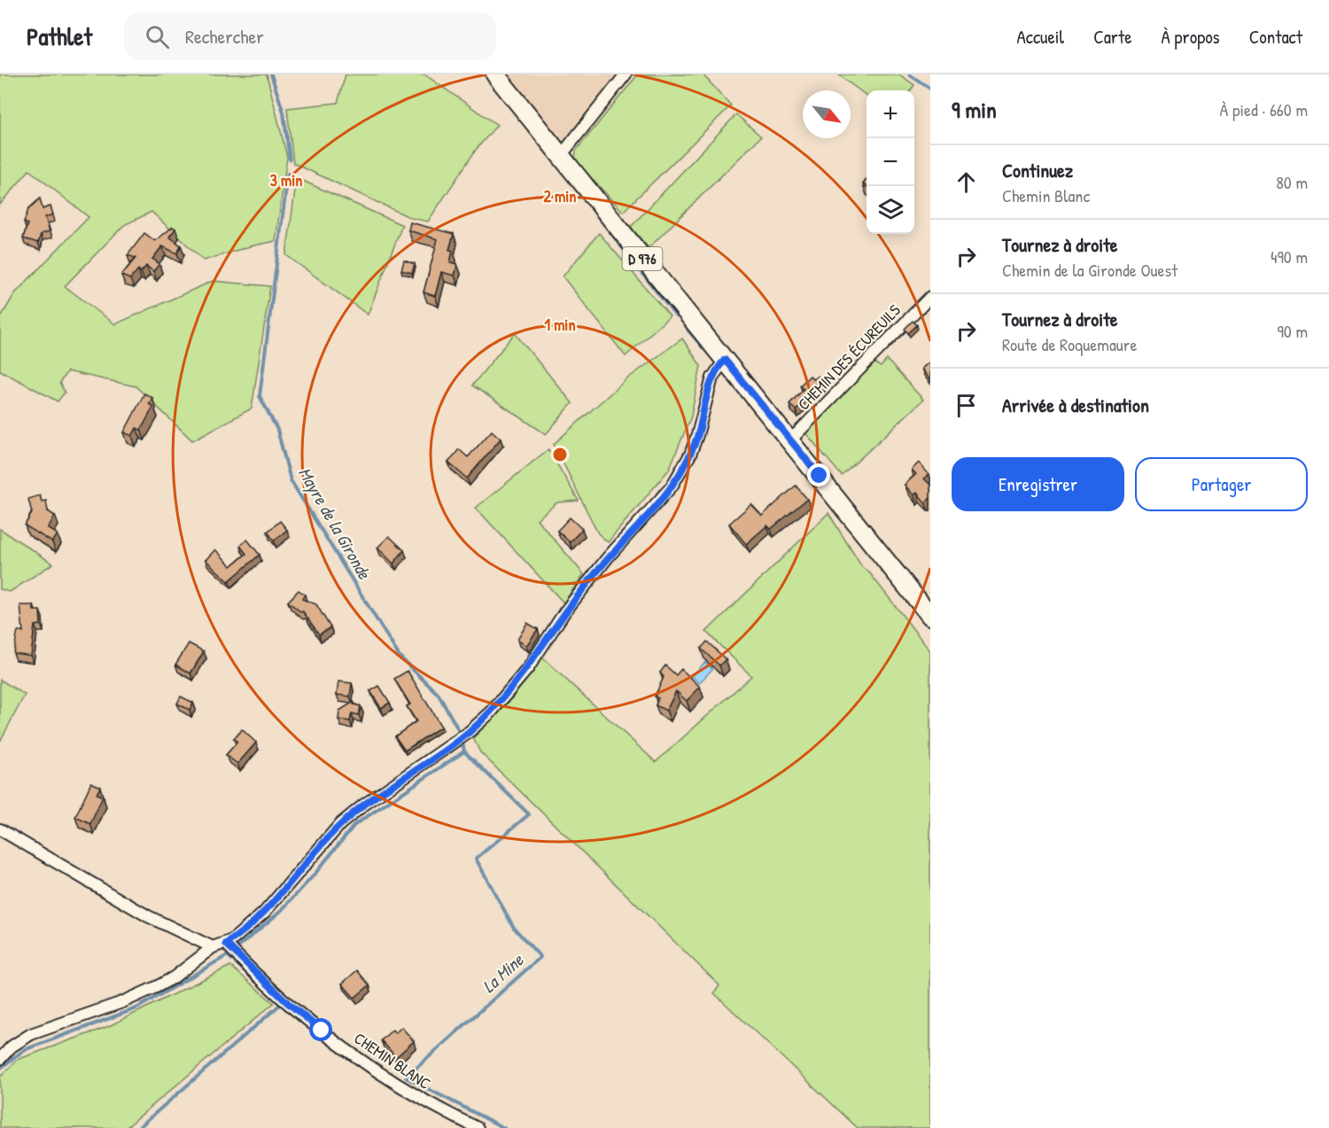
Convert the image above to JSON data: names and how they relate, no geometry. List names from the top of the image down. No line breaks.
{"streets":{"main road":["D 976"],"street":["CHEMIN DES ÉCUREUILS","CHEMIN BLANC"]},"crossings":[["D 976","CHEMIN DES ÉCUREUILS"]],"water":["Mayre de la Gironde","La Mine"],"north":"bottom right","page":{"header":"Pathlet","search":"Rechercher","nav":["Accueil","Carte","À propos","Contact"],"heading":["9 min","À pied · 660 m"],"map_buttons":["+","−"],"list":[["Continuez","Chemin Blanc","80 m"],["Tournez à droite","Chemin de la Gironde Ouest","490 m"],["Tournez à droite","Route de Roquemaure","90 m"],"Arrivée à destination"],"buttons":["Enregistrer","Partager"]},"rings":["3 min","2 min","1 min"]}
